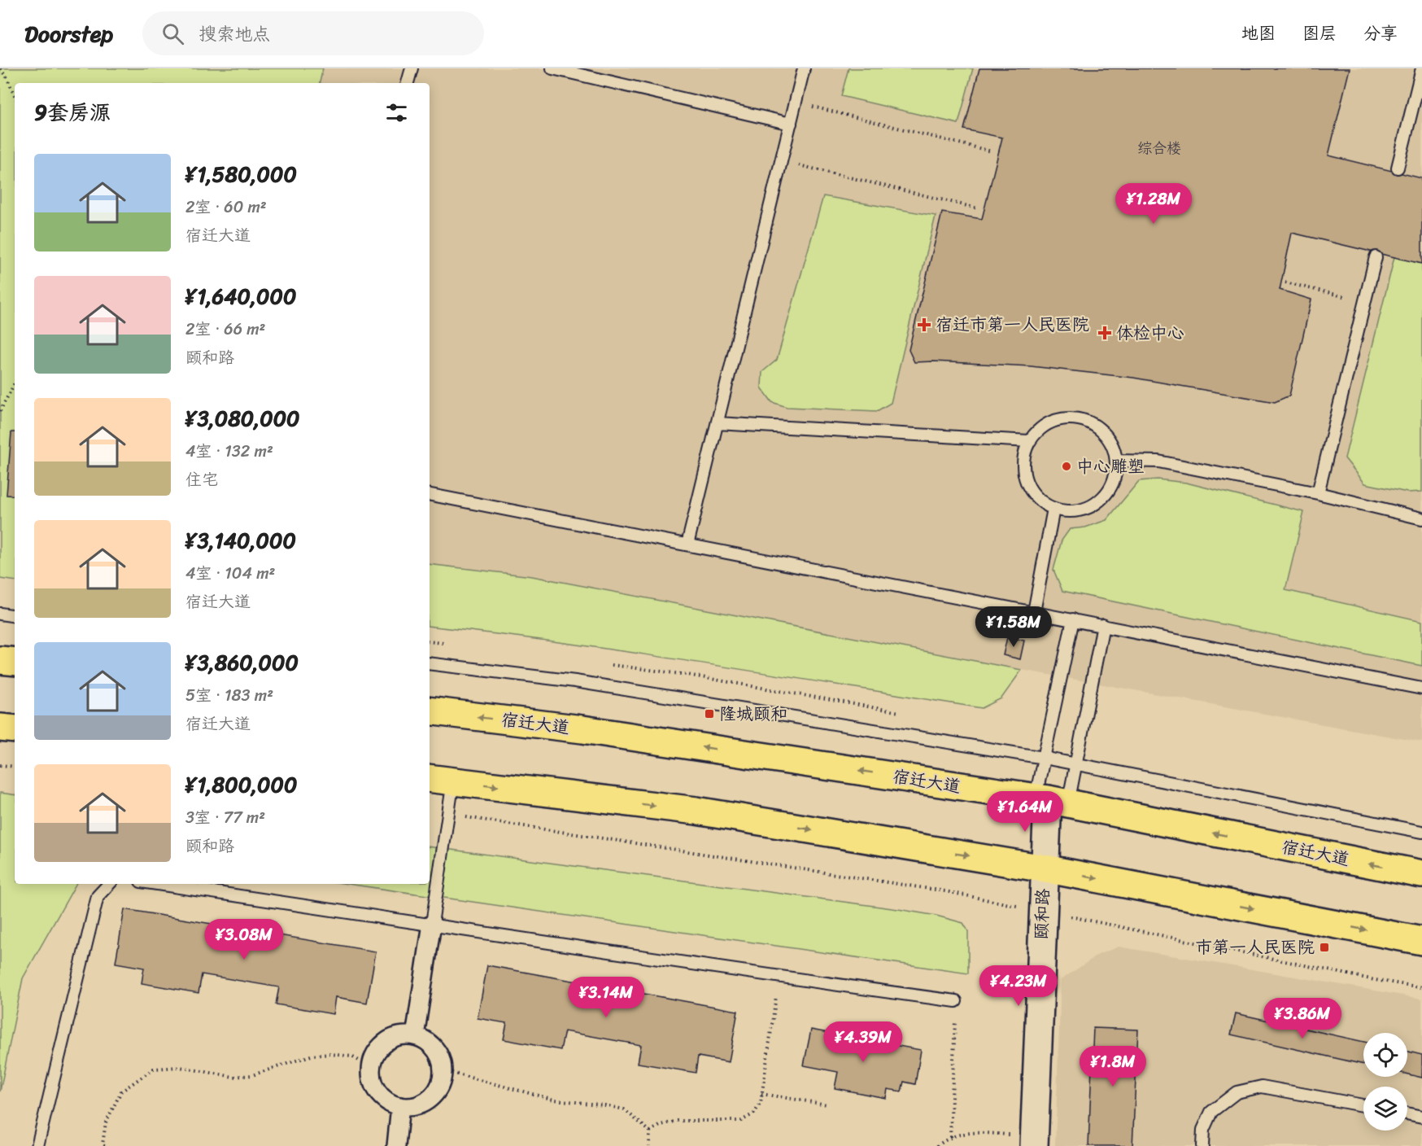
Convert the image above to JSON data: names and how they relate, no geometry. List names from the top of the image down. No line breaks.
{"streets":{"main road":["宿迁大道"],"street":["颐和路"]},"crossings":[["宿迁大道","颐和路"]],"places":{"health":["宿迁市第一人民医院","体检中心"],"other":["中心雕塑"],"transit":["隆城颐和","市第一人民医院"]},"house_numbers":["综合楼"],"page":{"header":"Doorstep","search":"搜索地点","nav":["地图","图层","分享"],"heading":"9套房源","list":[{"name":"¥1,580,000","note":"2室 · 60 m² · 宿迁大道"},{"name":"¥1,640,000","note":"2室 · 66 m² · 颐和路"},{"name":"¥3,080,000","note":"4室 · 132 m² · 住宅"},{"name":"¥3,140,000","note":"4室 · 104 m² · 宿迁大道"},{"name":"¥3,860,000","note":"5室 · 183 m² · 宿迁大道"},{"name":"¥1,800,000","note":"3室 · 77 m² · 颐和路"}],"price":["¥1.28M","¥1.58M","¥1.64M","¥3.08M","¥4.23M","¥3.14M","¥3.86M","¥4.39M","¥1.8M"]}}
